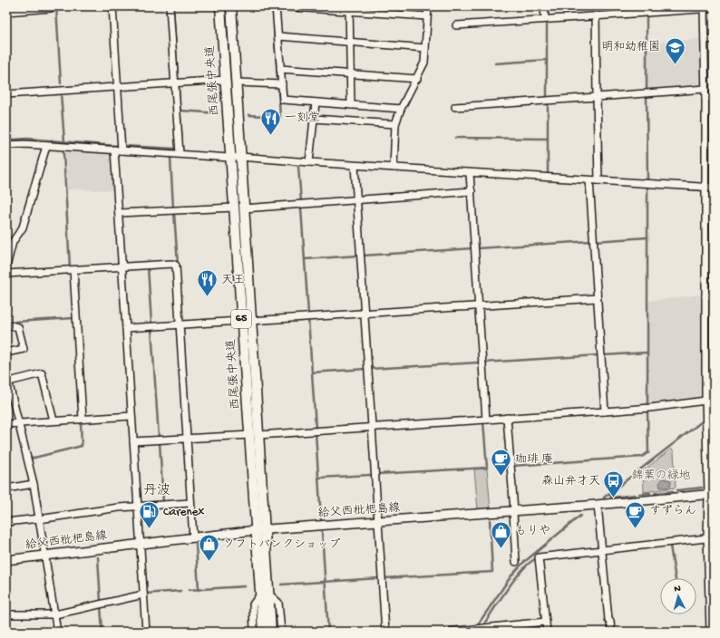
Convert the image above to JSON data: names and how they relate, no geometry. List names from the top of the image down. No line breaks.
{"streets":{"main road":["西尾張中央道","65","給父西枇杷島線"]},"crossings":[["西尾張中央道","給父西枇杷島線"]],"districts":["丹波"],"parks":["錦葉の緑地"],"places":{"school or university":["明和幼稚園"],"restaurant":["一刻堂","天王"],"cafe":["珈琲 庵","すずらん"],"bus stop":["森山弁才天"],"fuel station":["Carenex"],"shop":["もりや","ソフトバンクショップ"]},"north":"top"}
